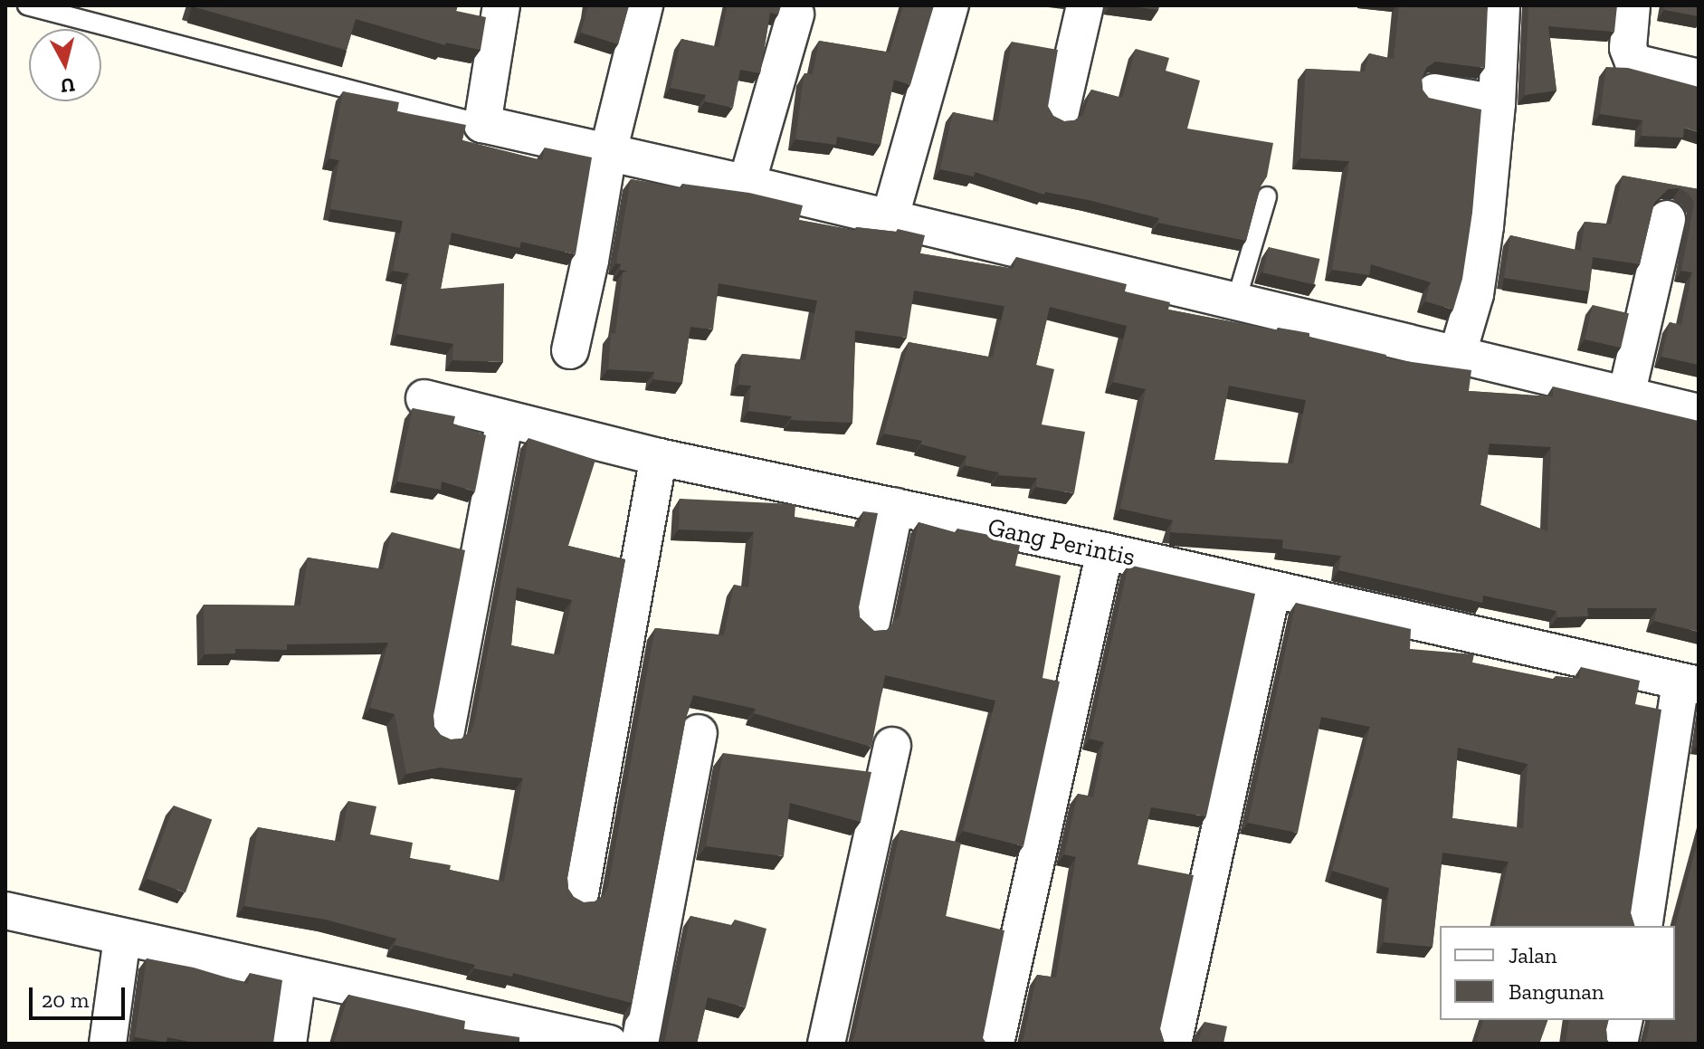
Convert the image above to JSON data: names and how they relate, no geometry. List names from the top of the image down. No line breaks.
{"streets":{"street":["Gang Perintis"]},"legend":["Jalan","Bangunan"],"scale_bar":"20 m","north":"bottom"}
